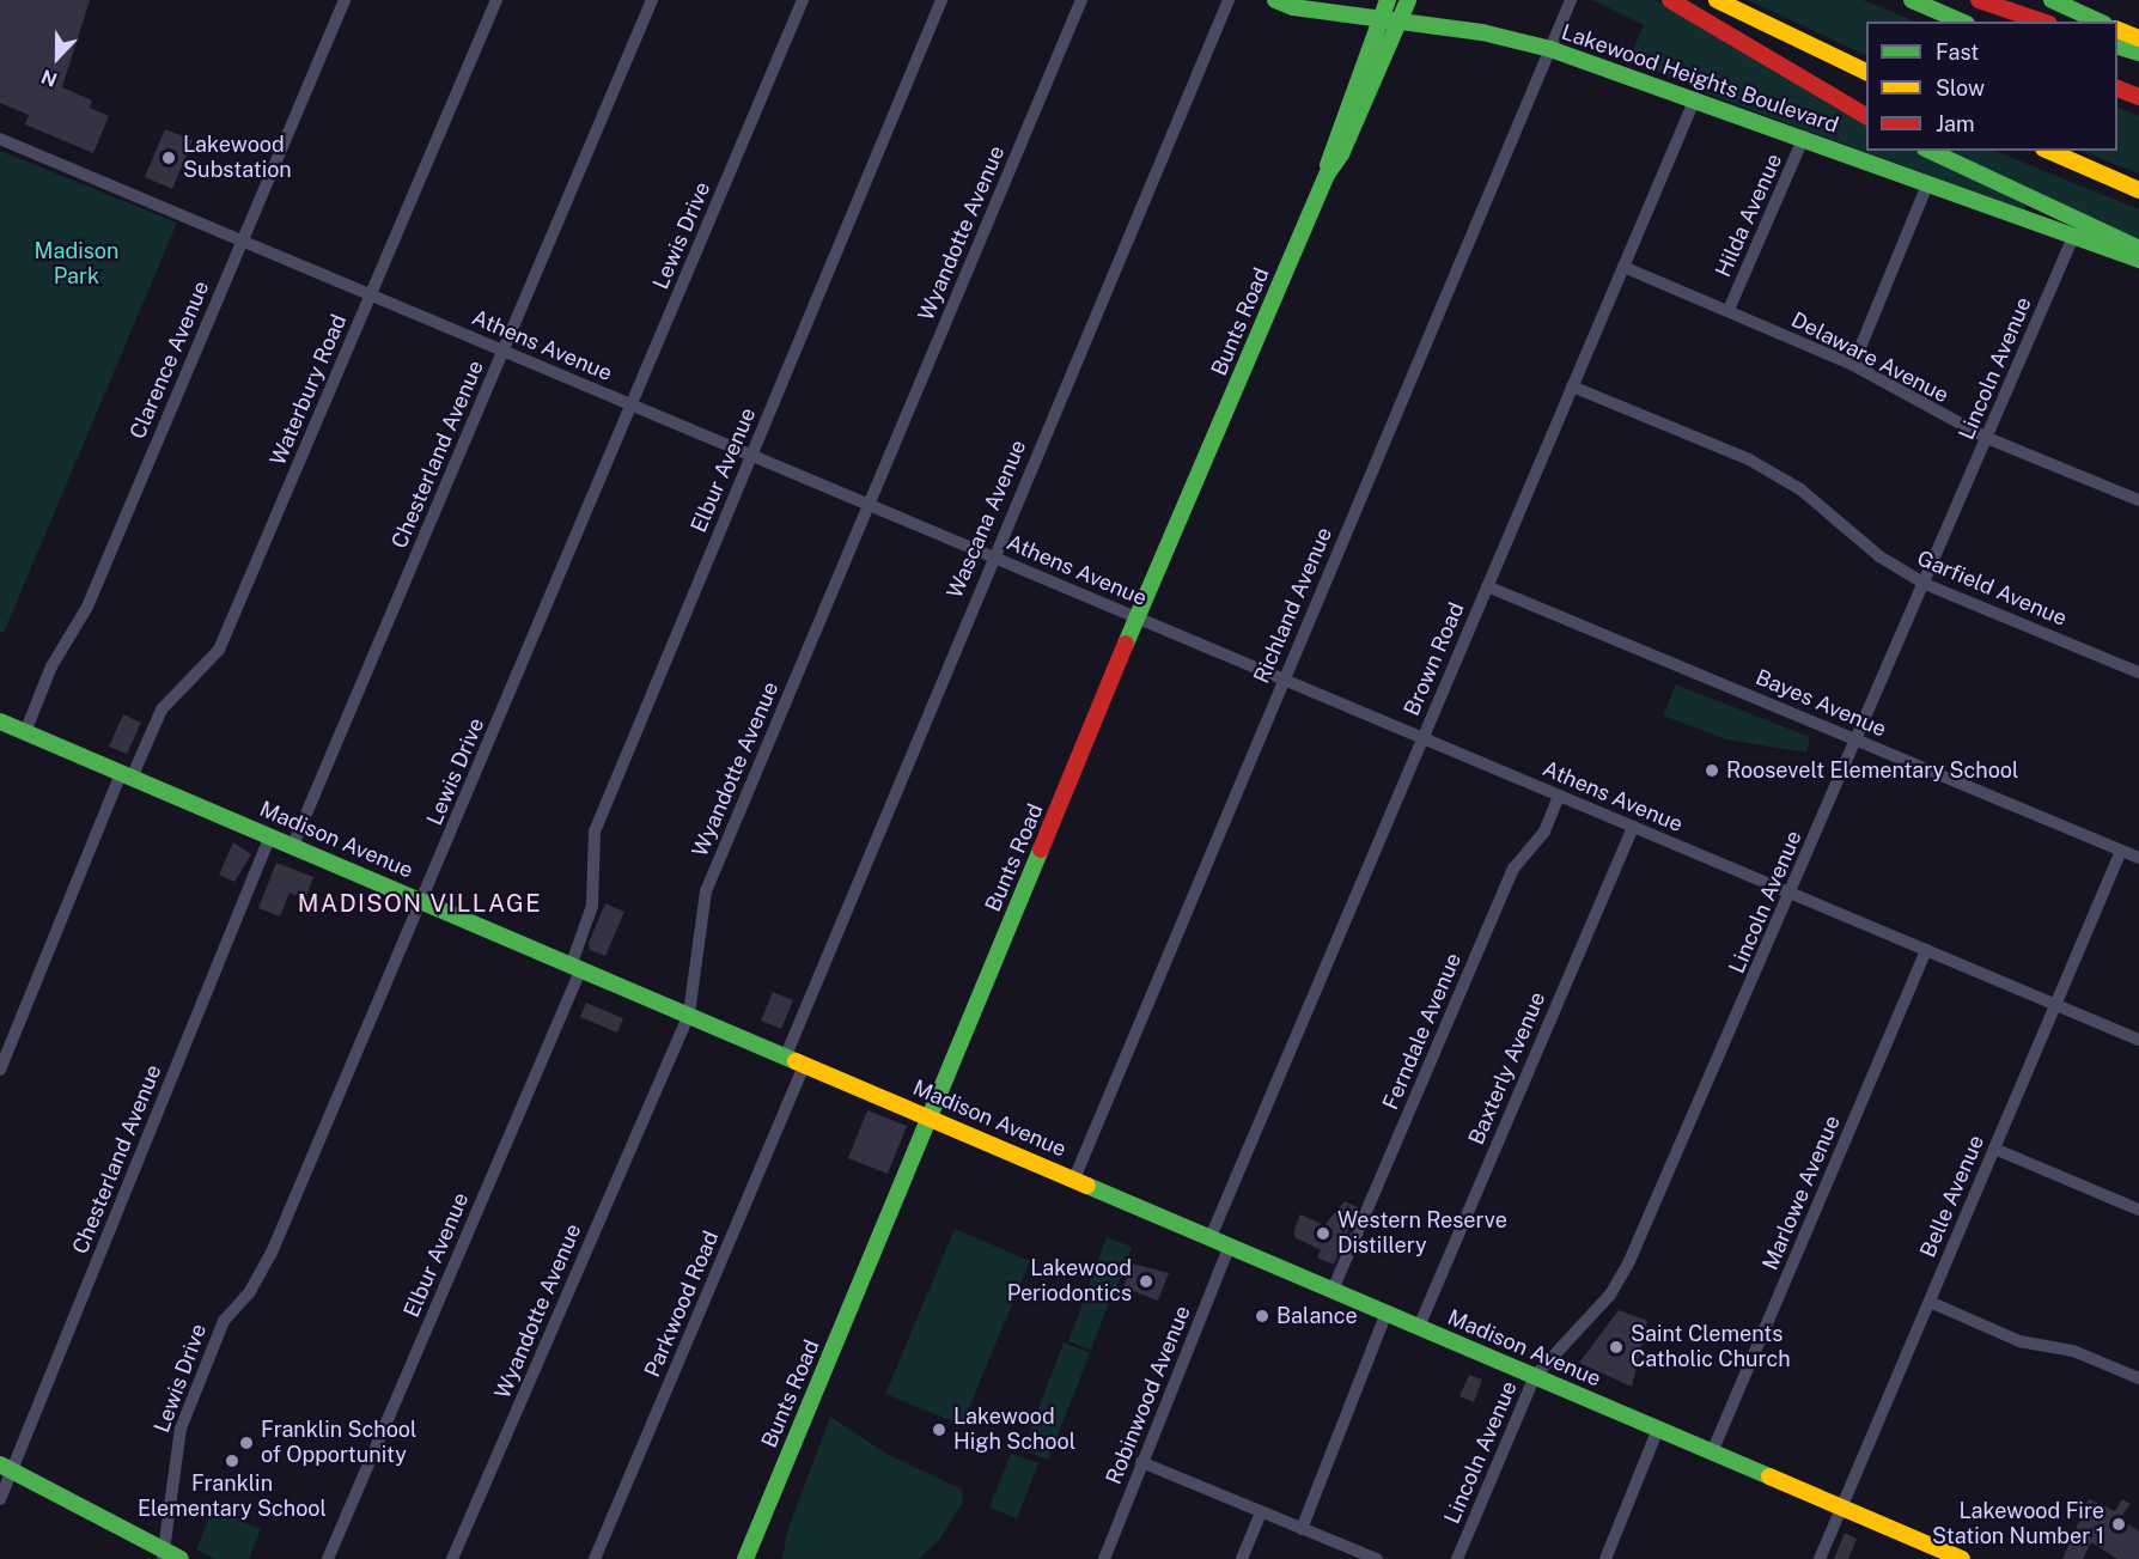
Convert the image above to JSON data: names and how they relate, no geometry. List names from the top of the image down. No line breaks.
{"streets":{"main road":["Lakewood Heights Boulevard","Bunts Road","Madison Avenue"],"street":["Hilda Avenue","Wyandotte Avenue","Lewis Drive","Athens Avenue","Delaware Avenue","Clarence Avenue","Lincoln Avenue","Waterbury Road","Chesterland Avenue","Elbur Avenue","Wascana Avenue","Garfield Avenue","Richland Avenue","Brown Road","Bayes Avenue","Ferndale Avenue","Baxterly Avenue","Marlowe Avenue","Belle Avenue","Parkwood Road","Robinwood Avenue"]},"crossings":[["Lakewood Heights Boulevard","Hilda Avenue"],["Lakewood Heights Boulevard","Bunts Road"],["Lakewood Heights Boulevard","Lincoln Avenue"],["Lakewood Heights Boulevard","Richland Avenue"],["Lakewood Heights Boulevard","Brown Road"],["Hilda Avenue","Delaware Avenue"],["Wyandotte Avenue","Athens Avenue"],["Wyandotte Avenue","Madison Avenue"],["Lewis Drive","Athens Avenue"],["Lewis Drive","Madison Avenue"],["Bunts Road","Athens Avenue"],["Bunts Road","Madison Avenue"],["Athens Avenue","Clarence Avenue"],["Athens Avenue","Lincoln Avenue"],["Athens Avenue","Waterbury Road"],["Athens Avenue","Chesterland Avenue"],["Athens Avenue","Elbur Avenue"],["Athens Avenue","Wascana Avenue"],["Athens Avenue","Richland Avenue"],["Athens Avenue","Brown Road"],["Athens Avenue","Ferndale Avenue"],["Athens Avenue","Baxterly Avenue"],["Athens Avenue","Marlowe Avenue"],["Athens Avenue","Belle Avenue"],["Delaware Avenue","Lincoln Avenue"],["Delaware Avenue","Brown Road"],["Clarence Avenue","Madison Avenue"],["Lincoln Avenue","Garfield Avenue"],["Lincoln Avenue","Bayes Avenue"],["Lincoln Avenue","Madison Avenue"],["Waterbury Road","Madison Avenue"],["Chesterland Avenue","Madison Avenue"],["Elbur Avenue","Madison Avenue"],["Wascana Avenue","Madison Avenue"],["Garfield Avenue","Brown Road"],["Richland Avenue","Madison Avenue"],["Brown Road","Bayes Avenue"],["Brown Road","Madison Avenue"],["Bayes Avenue","Belle Avenue"],["Madison Avenue","Ferndale Avenue"],["Madison Avenue","Baxterly Avenue"],["Madison Avenue","Marlowe Avenue"],["Madison Avenue","Belle Avenue"],["Madison Avenue","Parkwood Road"],["Madison Avenue","Robinwood Avenue"]],"districts":["MADISON VILLAGE"],"parks":["Madison Park"],"places":["Lakewood Substation","Roosevelt Elementary School","Western Reserve Distillery","Lakewood Periodontics","Balance","Saint Clements Catholic Church","Lakewood High School","Franklin School of Opportunity","Franklin Elementary School","Lakewood Fire Station Number 1"],"legend":["Fast","Slow","Jam"],"north":"bottom"}
